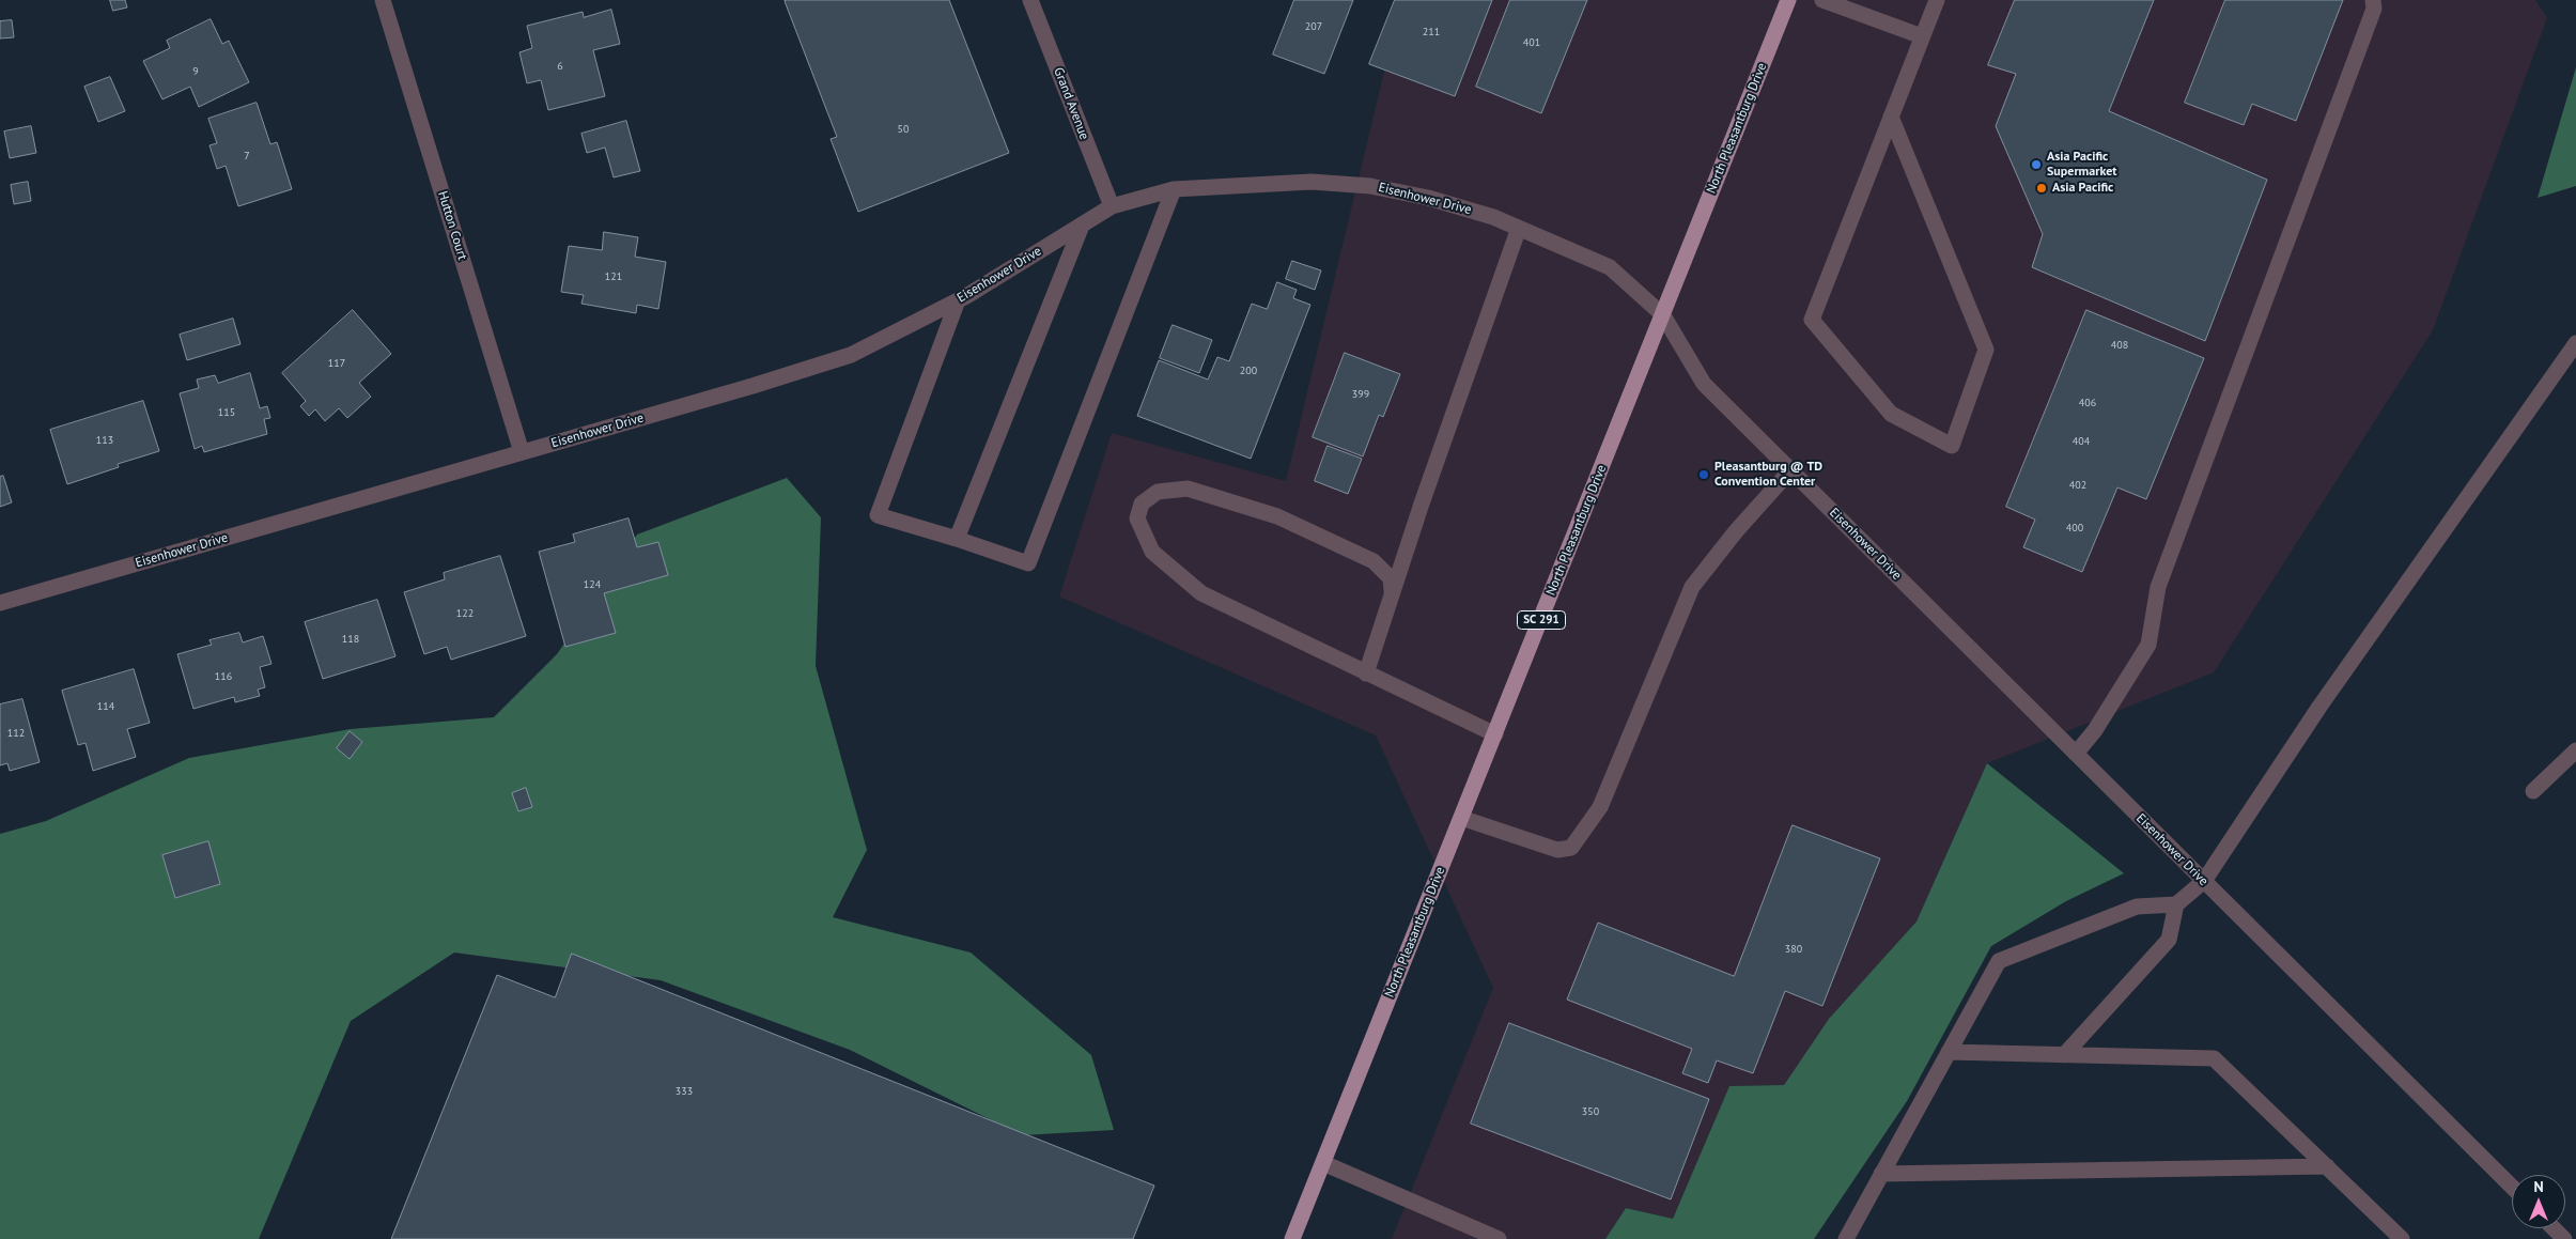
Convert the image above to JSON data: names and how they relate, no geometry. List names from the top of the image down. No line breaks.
{"streets":{"main road":["North Pleasantburg Drive","SC 291"],"street":["Grand Avenue","Eisenhower Drive","Hutton Court"]},"crossings":[["Grand Avenue","Eisenhower Drive"],["North Pleasantburg Drive","Eisenhower Drive"],["Eisenhower Drive","Hutton Court"]],"places":["Asia Pacific Supermarket","Asia Pacific","Pleasantburg @ TD Convention Center"],"house_numbers":["207","211","401","6","9","50","7","121","408","117","200","399","406","115","113","404","402","400","124","122","118","116","114","112","380","333","350"],"north":"top"}
